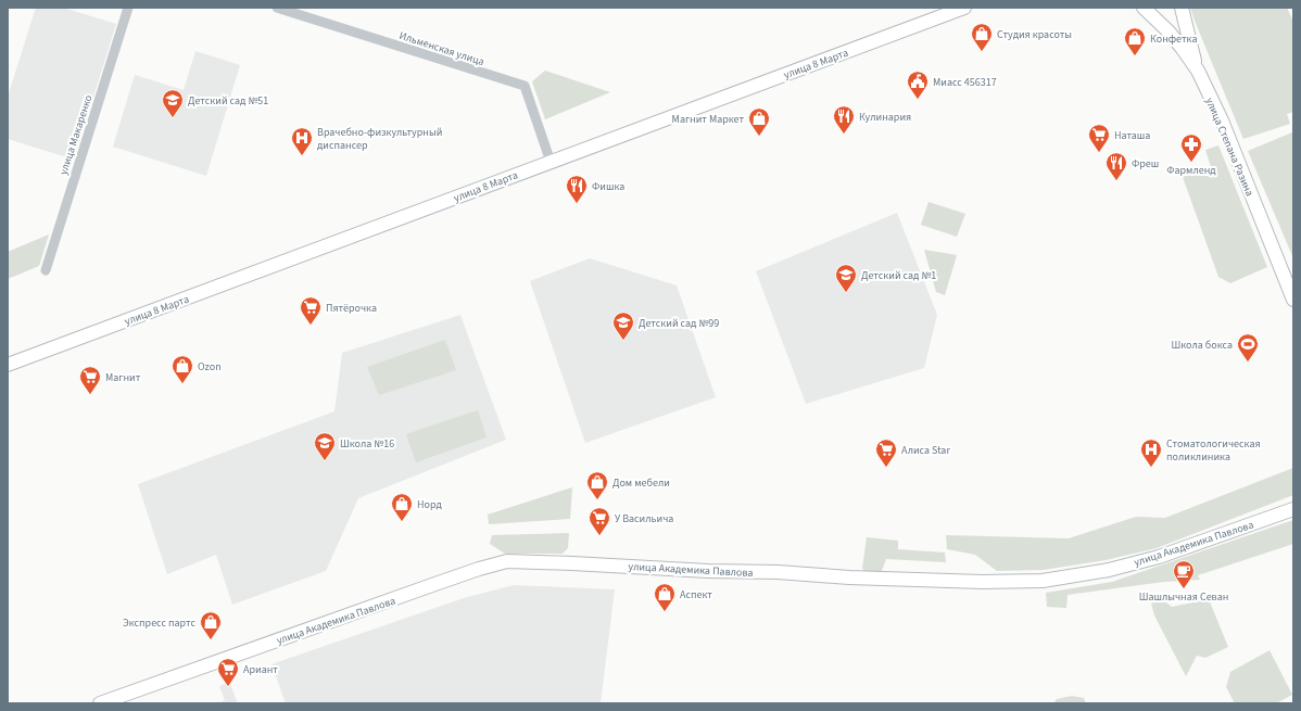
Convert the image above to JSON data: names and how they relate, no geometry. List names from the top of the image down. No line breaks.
{"streets":{"main road":["улица 8 Марта","улица Степана Разина","улица Академика Павлова"],"street":["Ильменская улица","улица Макаренко"]},"crossings":[["Ильменская улица","улица 8 Марта"]],"places":{"shop":["Студия красоты","Конфетка","Магнит Маркет","Ozon","Дом мебели","Норд","Аспект","Экспресс партс"],"public building":["Миасс 456317"],"school or university":["Детский сад №51","Детский сад №1","Детский сад №99","Школа №16"],"restaurant":["Кулинария","Фреш","Фишка"],"supermarket":["Наташа","Пятёрочка","Магнит","Алиса Star","У Васильича","Ариант"],"hospital":["Врачебно-физкультурный диспансер","Стоматологическая поликлиника"],"pharmacy":["Фармленд"],"sports":["Школа бокса"],"cafe":["Шашлычная Севан"]}}
